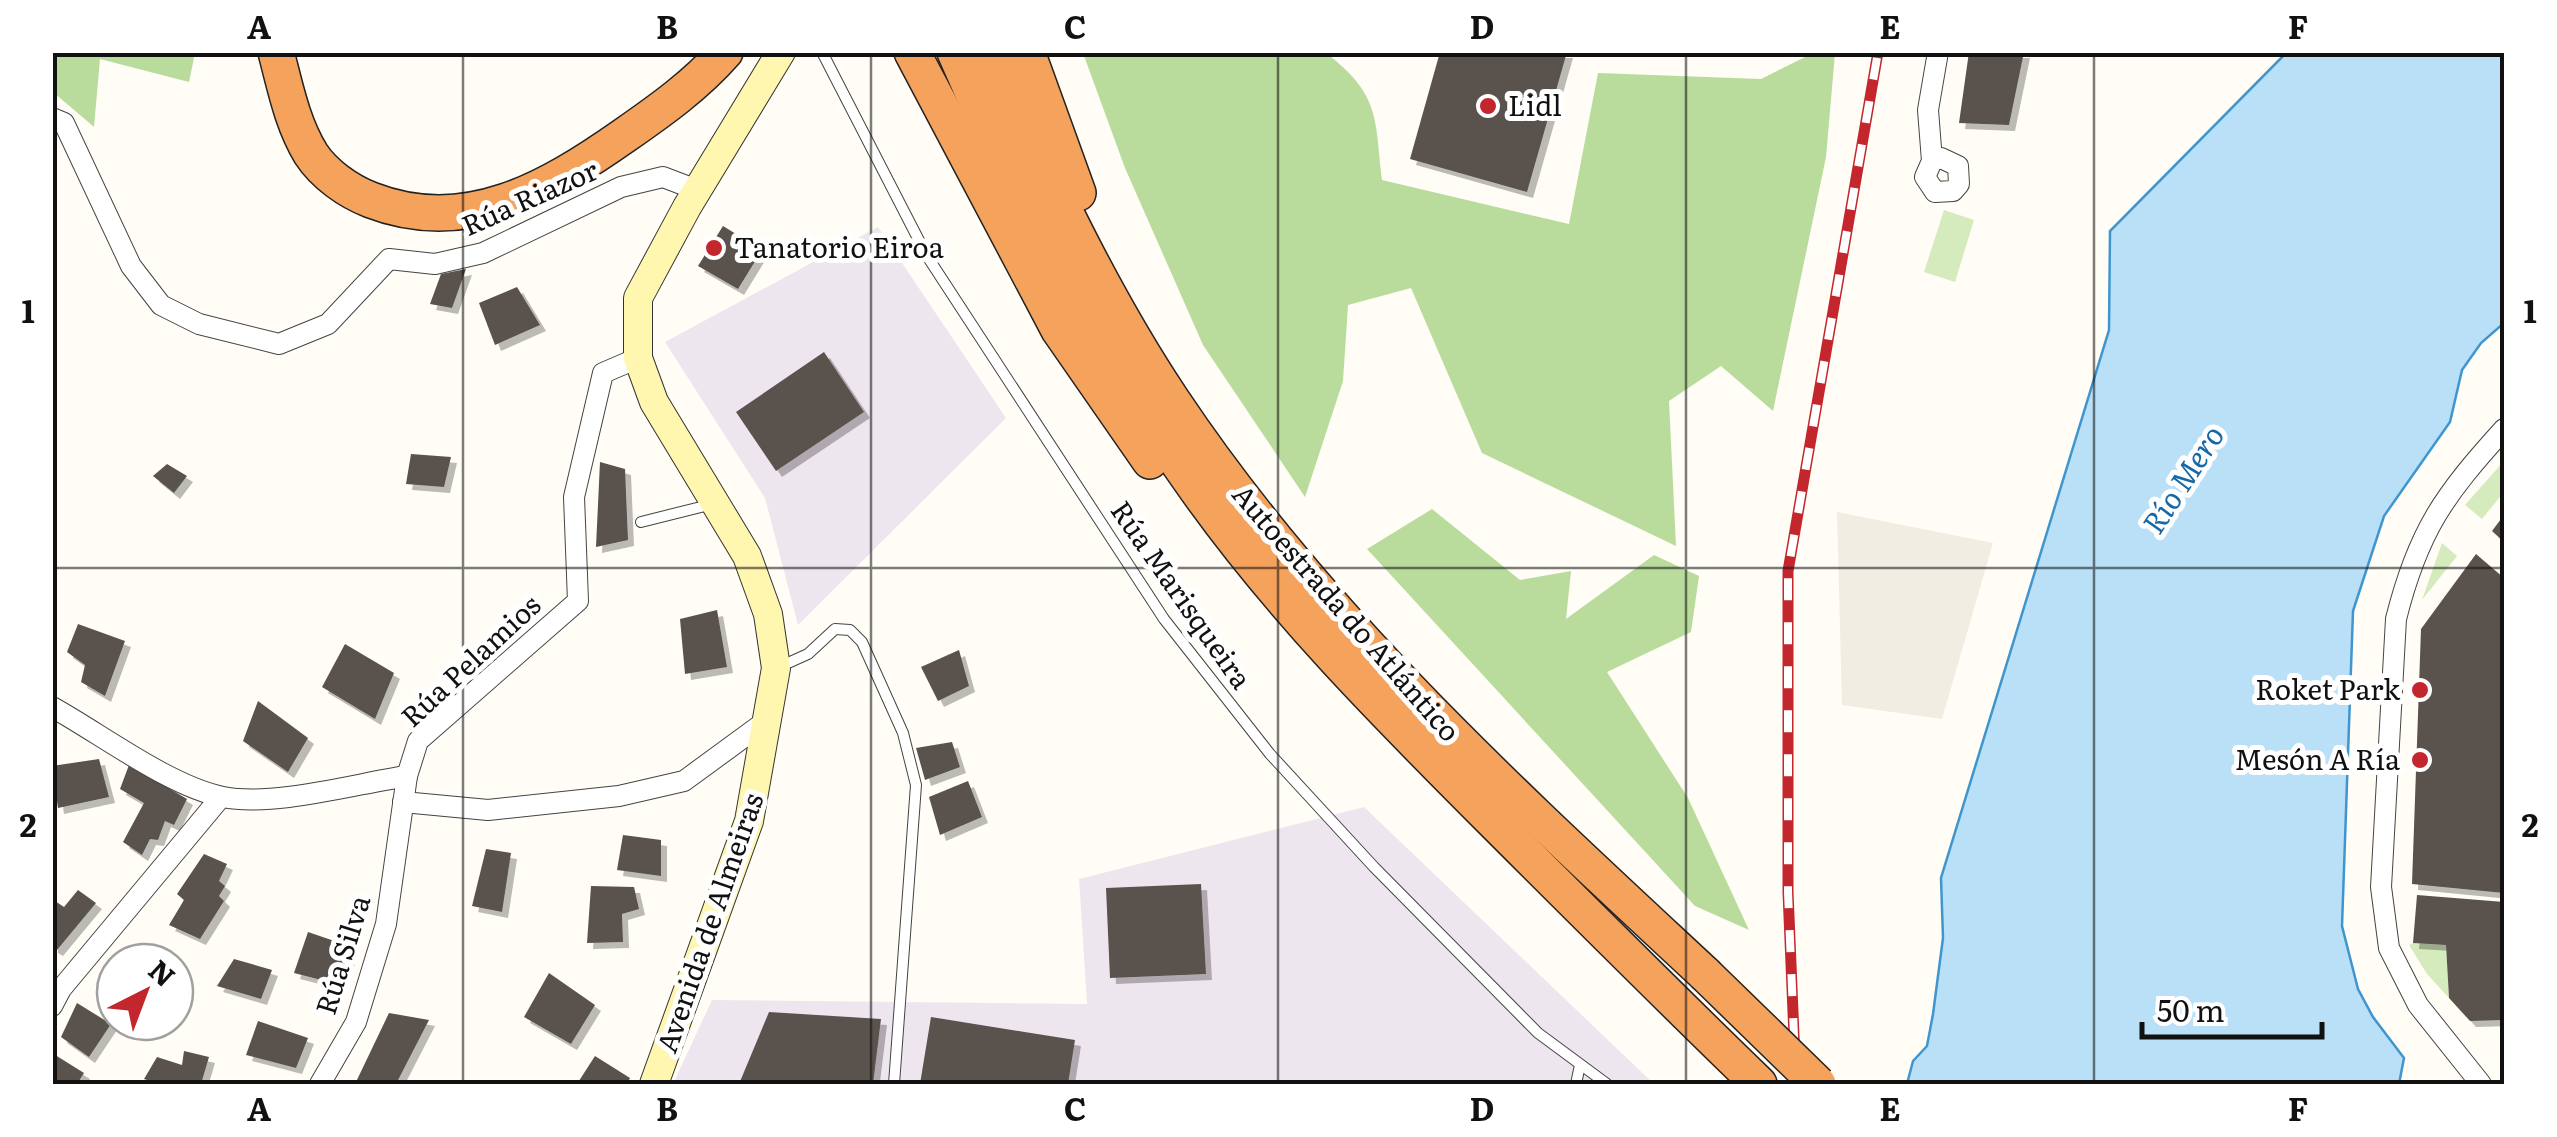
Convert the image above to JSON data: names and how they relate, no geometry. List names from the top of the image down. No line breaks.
{"streets":{"highway":["Autoestrada do Atlántico"],"main road":["Avenida de Almeiras"],"street":["Rúa Riazor","Rúa Pelamios","Rúa Silva"],"lane":["Rúa Marisqueira"]},"crossings":[["Rúa Riazor","Avenida de Almeiras"],["Rúa Pelamios","Avenida de Almeiras"],["Rúa Pelamios","Rúa Silva"]],"water":["Río Mero"],"places":["Lidl","Tanatorio Eiroa","Roket Park","Mesón A Ría"],"scale_bar":"50 m","north":"top right","grid":{"columns":["A","B","C","D","E","F"],"rows":["1","2"]}}
